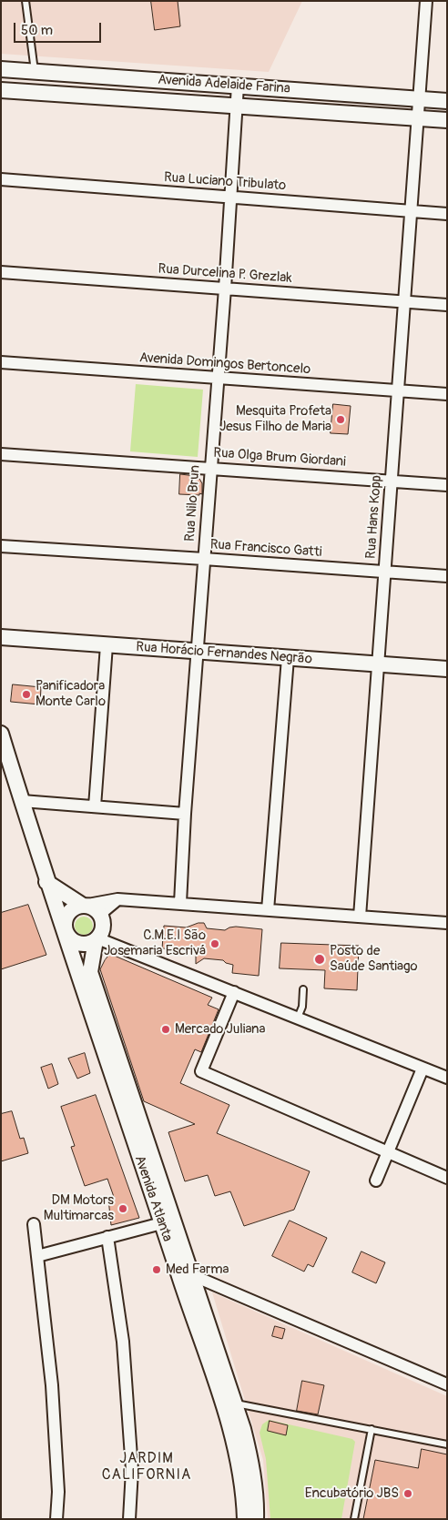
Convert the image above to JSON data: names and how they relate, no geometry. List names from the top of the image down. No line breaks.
{"streets":{"street":["Avenida Adelaide Farina","Rua Luciano Tribulato","Rua Durcelina P. Grezlak","Avenida Domingos Bertoncelo","Rua Olga Brum Giordani","Rua Nilo Brun","Rua Hans Kopp","Rua Francisco Gatti","Rua Horácio Fernandes Negrão","Avenida Atlanta"]},"crossings":[["Avenida Adelaide Farina","Rua Nilo Brun"],["Avenida Adelaide Farina","Rua Hans Kopp"],["Rua Luciano Tribulato","Rua Nilo Brun"],["Rua Luciano Tribulato","Rua Hans Kopp"],["Rua Durcelina P. Grezlak","Rua Nilo Brun"],["Rua Durcelina P. Grezlak","Rua Hans Kopp"],["Avenida Domingos Bertoncelo","Rua Nilo Brun"],["Avenida Domingos Bertoncelo","Rua Hans Kopp"],["Rua Olga Brum Giordani","Rua Nilo Brun"],["Rua Olga Brum Giordani","Rua Hans Kopp"],["Rua Nilo Brun","Rua Francisco Gatti"],["Rua Nilo Brun","Rua Horácio Fernandes Negrão"],["Rua Hans Kopp","Rua Francisco Gatti"],["Rua Hans Kopp","Rua Horácio Fernandes Negrão"]],"districts":["JARDIM CALIFORNIA"],"places":["Mesquita Profeta Jesus Filho de Maria","Panificadora Monte Carlo","C.M.E.I São Josemaria Escrivá","Posto de Saúde Santiago","Mercado Juliana","DM Motors Multimarcas","Med Farma","Encubatório JBS"],"scale_bar":"50 m"}
